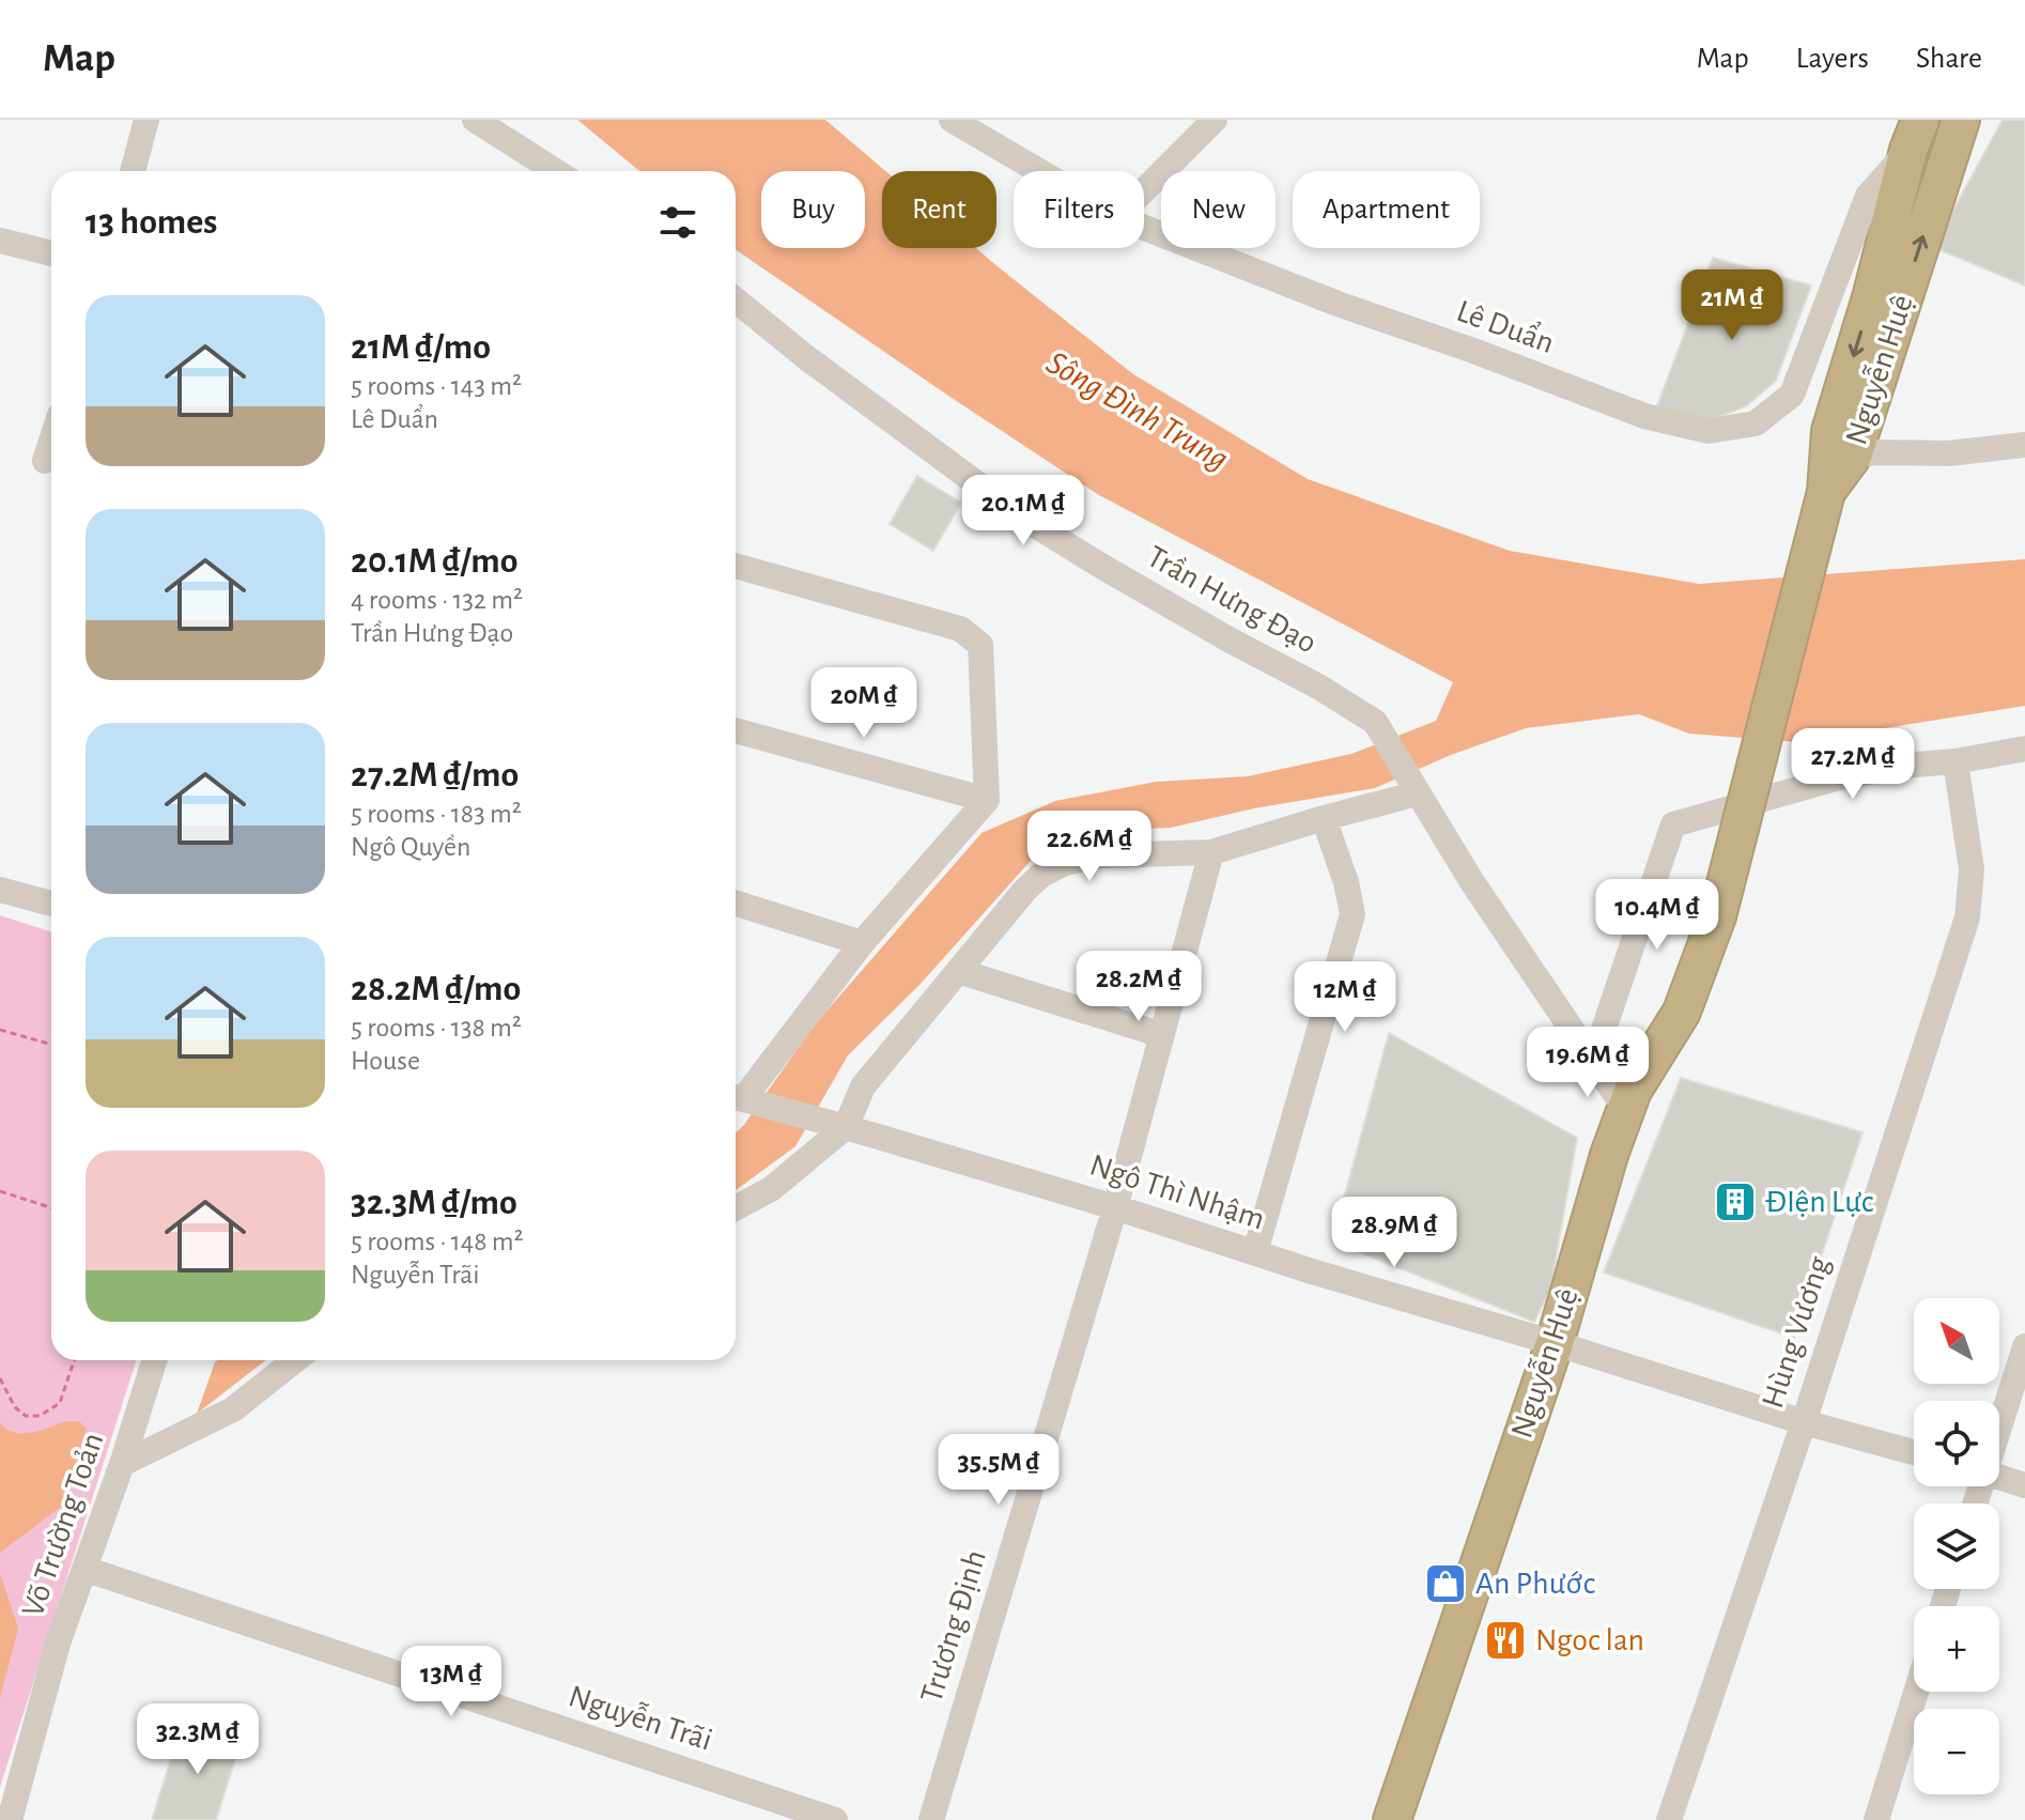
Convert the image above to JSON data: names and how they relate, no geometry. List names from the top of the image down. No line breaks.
{"streets":{"highway":["Nguyễn Huệ"],"street":["Lê Duẩn","Trần Hưng Đạo","Ngô Thì Nhậm","Hùng Vương","Võ Trường Toản","Trương Định","Nguyễn Trãi"]},"crossings":[["Lê Duẩn","Nguyễn Huệ"],["Nguyễn Huệ","Ngô Thì Nhậm"],["Ngô Thì Nhậm","Hùng Vương"],["Ngô Thì Nhậm","Trương Định"],["Võ Trường Toản","Nguyễn Trãi"]],"water":["Sông Đình Trung"],"places":{"building":["ĐIện Lực"],"shop":["An Phước"],"restaurant":["Ngoc lan"]},"north":"top left","page":{"header":"Map","nav":["Map","Layers","Share"],"chip":["Buy","Rent","Filters","New","Apartment"],"heading":"13 homes","price":["21M ₫","20.1M ₫","20M ₫","27.2M ₫","22.6M ₫","10.4M ₫","28.2M ₫","12M ₫","19.6M ₫","28.9M ₫","35.5M ₫","13M ₫","32.3M ₫"],"list":[{"name":"21M ₫/mo","note":"5 rooms · 143 m² · Lê Duẩn"},{"name":"20.1M ₫/mo","note":"4 rooms · 132 m² · Trần Hưng Đạo"},{"name":"27.2M ₫/mo","note":"5 rooms · 183 m² · Ngô Quyền"},{"name":"28.2M ₫/mo","note":"5 rooms · 138 m² · House"},{"name":"32.3M ₫/mo","note":"5 rooms · 148 m² · Nguyễn Trãi"}],"map_buttons":["+","−"]}}
